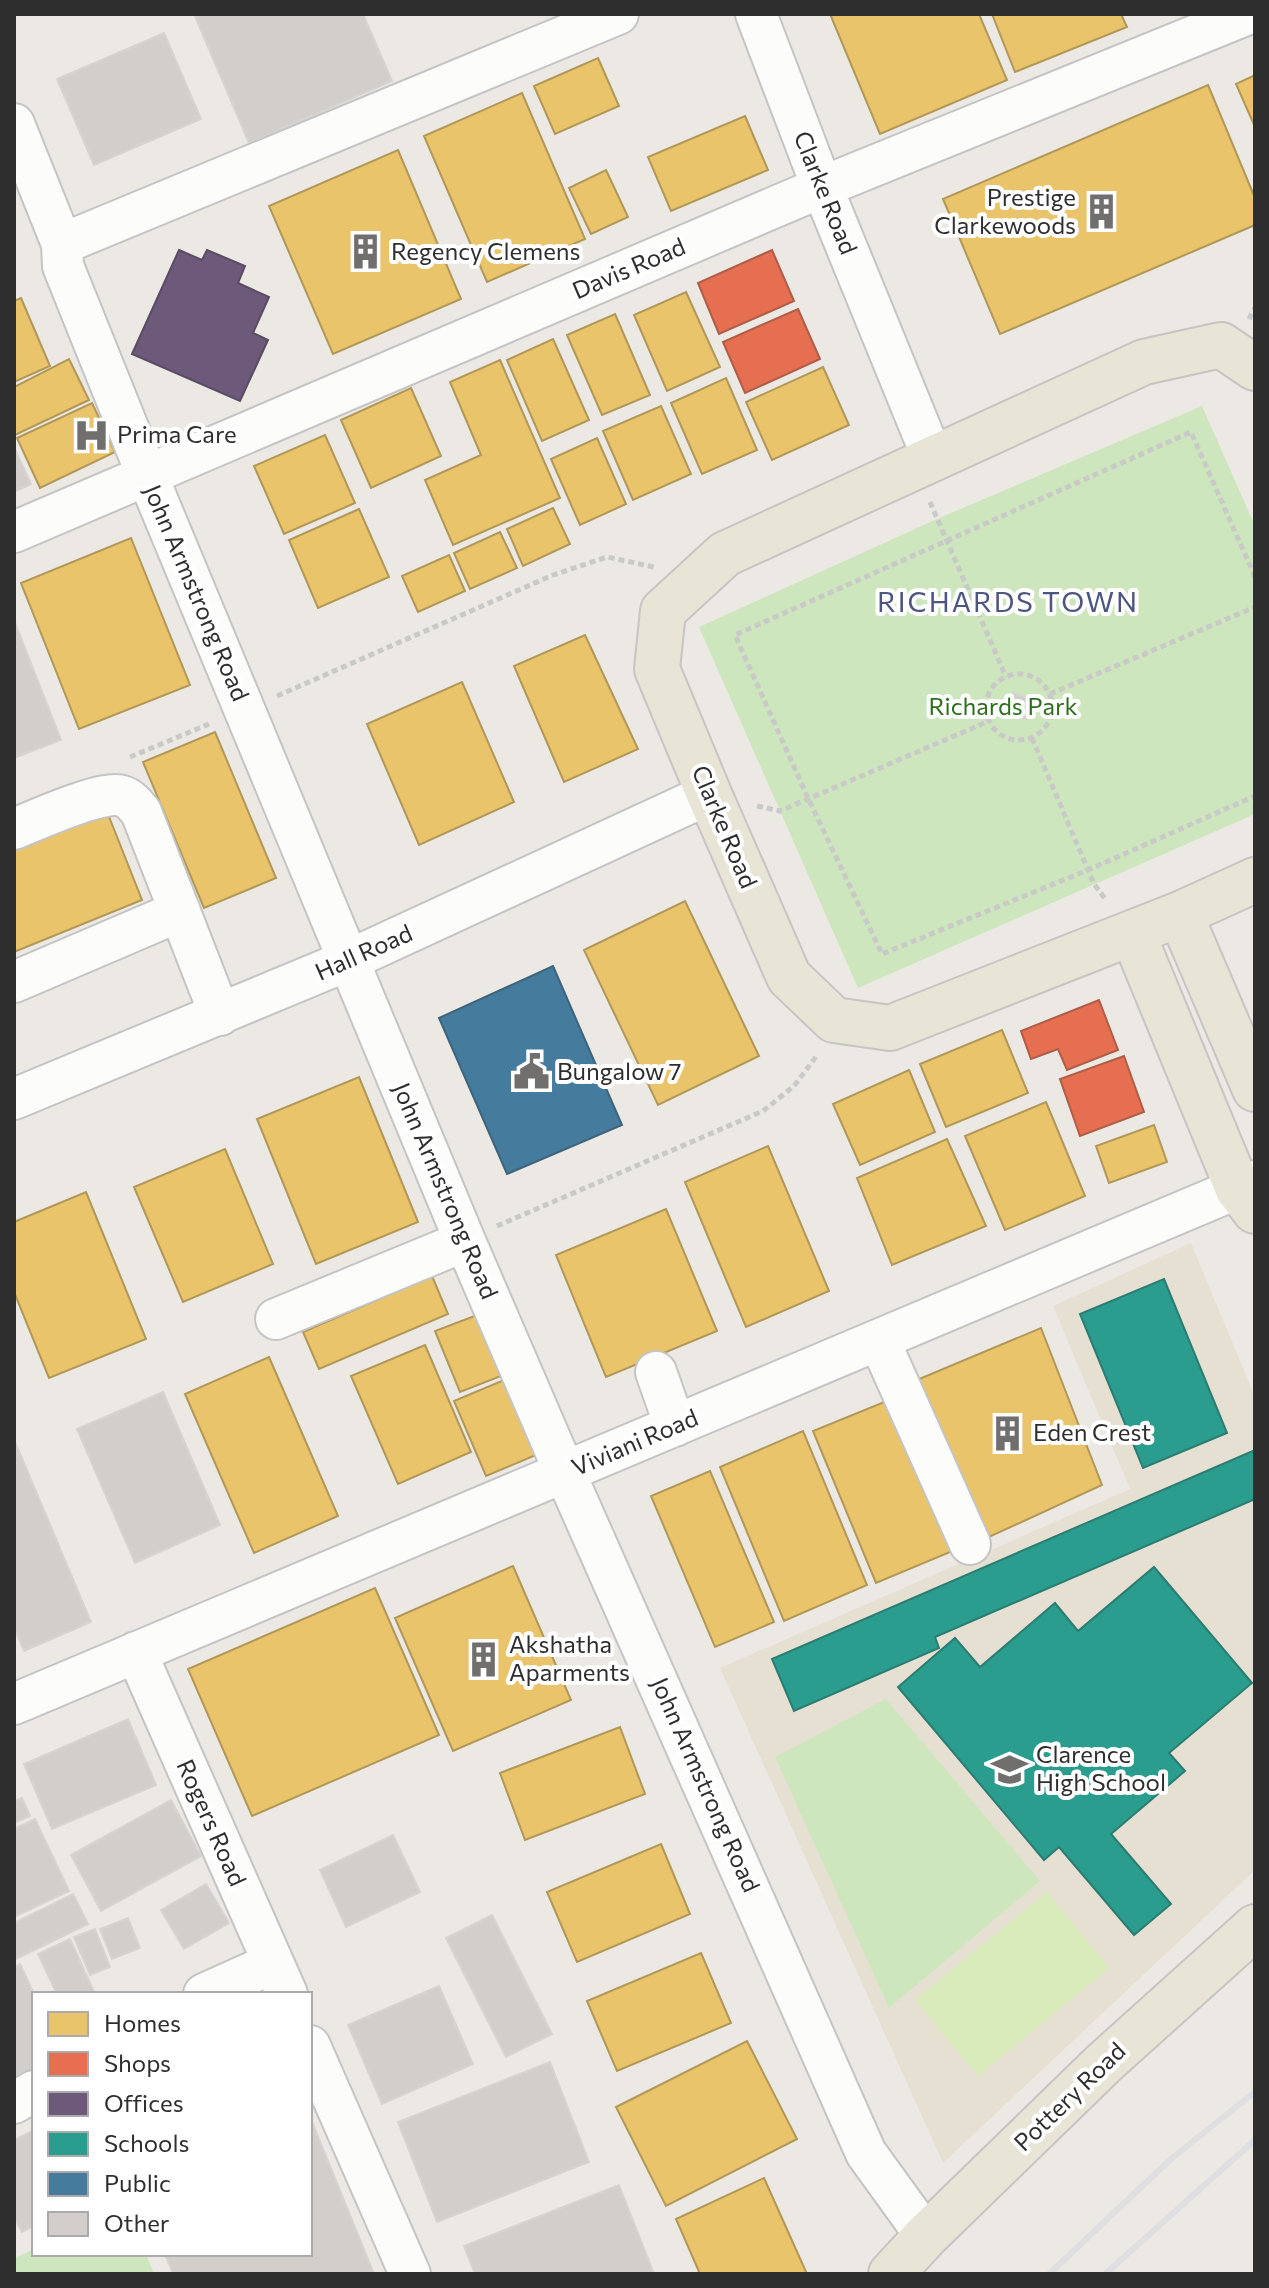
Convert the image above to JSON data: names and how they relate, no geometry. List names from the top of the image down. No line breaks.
{"streets":{"main road":["Clarke Road","Pottery Road"],"street":["Davis Road","John Armstrong Road","Hall Road","Viviani Road","Rogers Road"]},"crossings":[["Clarke Road","Davis Road"],["Clarke Road","Hall Road"],["Davis Road","John Armstrong Road"],["John Armstrong Road","Hall Road"],["John Armstrong Road","Viviani Road"],["John Armstrong Road","Pottery Road"],["Viviani Road","Rogers Road"]],"districts":["RICHARDS TOWN"],"parks":["Richards Park"],"places":{"building":["Prestige Clarkewoods","Regency Clemens","Eden Crest","Akshatha Aparments"],"hospital":["Prima Care"],"public building":["Bungalow 7"],"school or university":["Clarence High School"]},"legend":["Homes","Shops","Offices","Schools","Public","Other"]}
